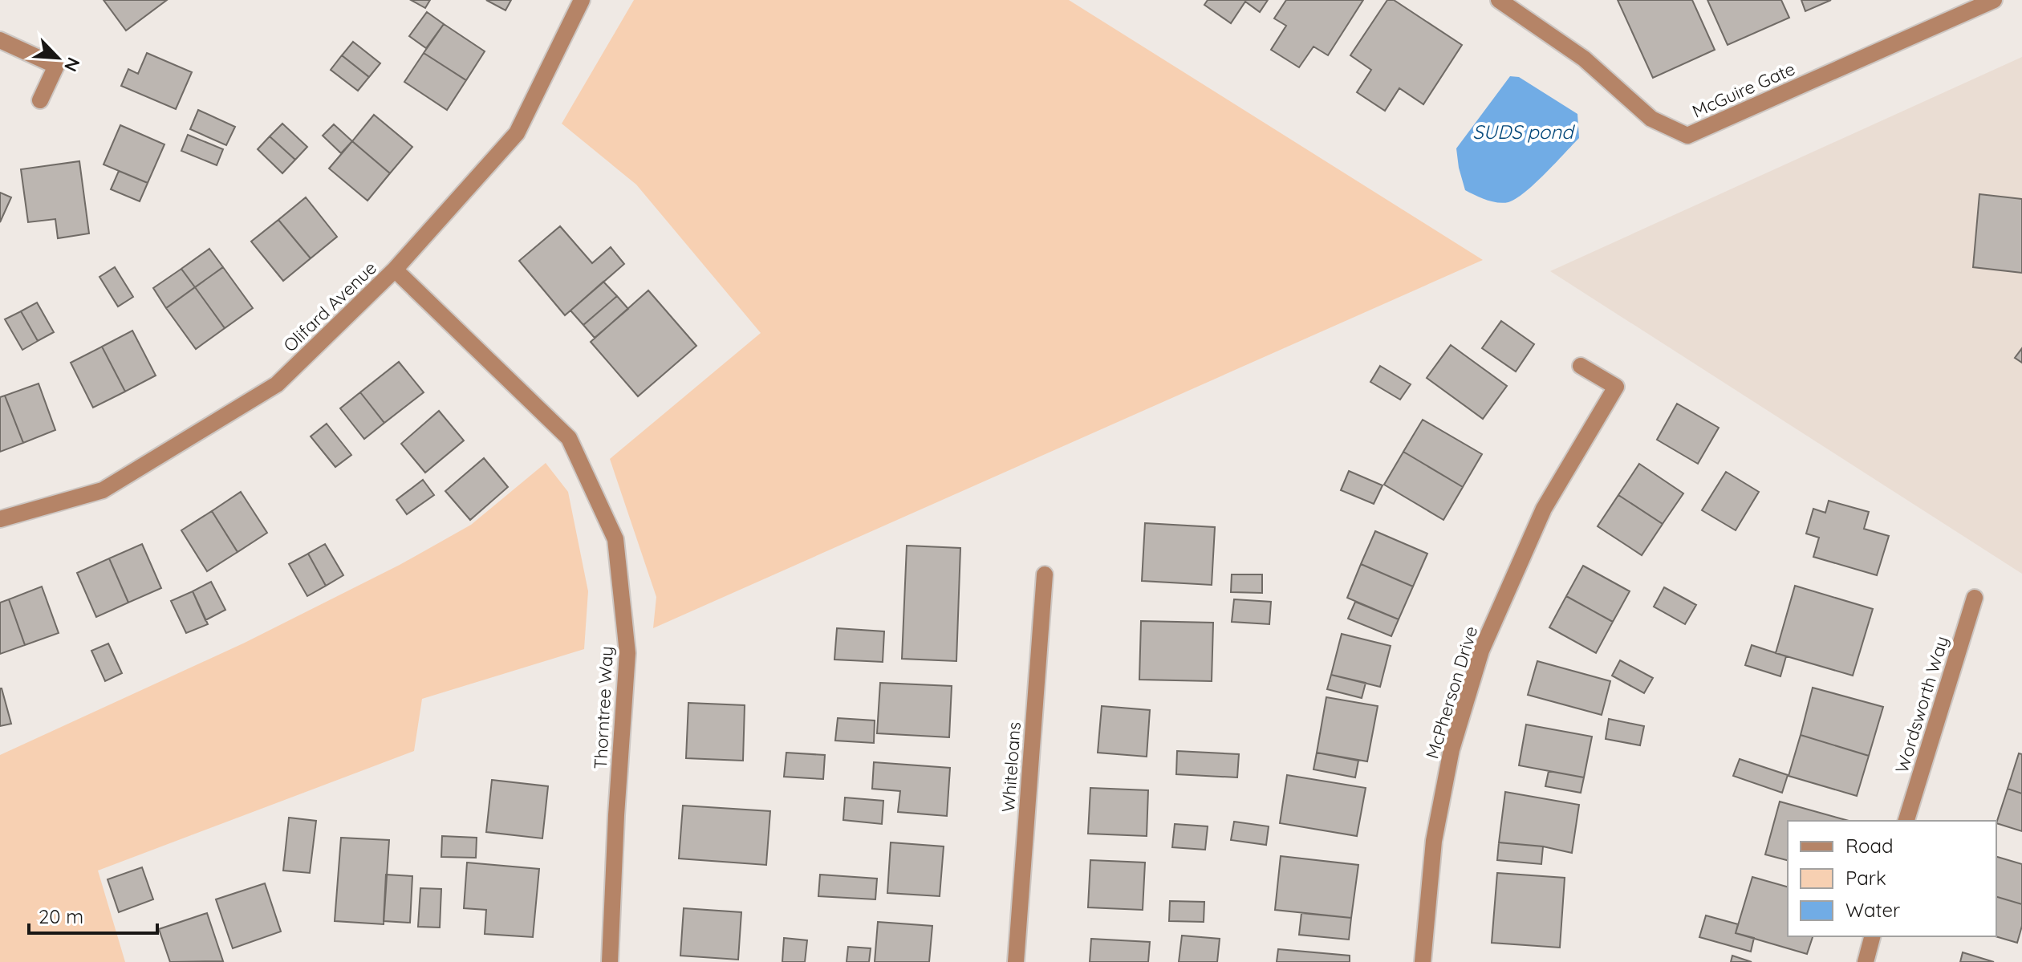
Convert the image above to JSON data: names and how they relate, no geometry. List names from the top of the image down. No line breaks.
{"streets":{"street":["McGuire Gate","Olifard Avenue","McPherson Drive","Wordsworth Way","Thorntree Way","Whiteloans"]},"crossings":[["Olifard Avenue","Thorntree Way"]],"water":["SUDS pond"],"legend":["Road","Park","Water"],"scale_bar":"20 m","north":"bottom right"}
